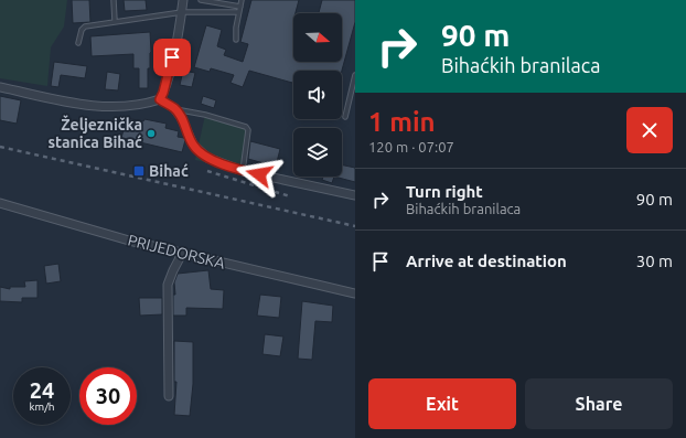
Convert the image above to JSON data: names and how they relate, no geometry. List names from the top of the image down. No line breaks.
{"streets":{"street":["PRIJEDORSKA"]},"places":{"other":["Željeznička stanica Bihać"],"transit":["Bihać"]},"north":"right","page":{"turn":["90 m","Bihaćkih branilaca"],"heading":["1 min","120 m · 07:07"],"list":[{"name":"Turn right","note":"Bihaćkih branilaca","value":"90 m"},{"name":"Arrive at destination","value":"30 m"}],"speed":"24 km/h","limit":"30","buttons":["Exit","Share"]}}
